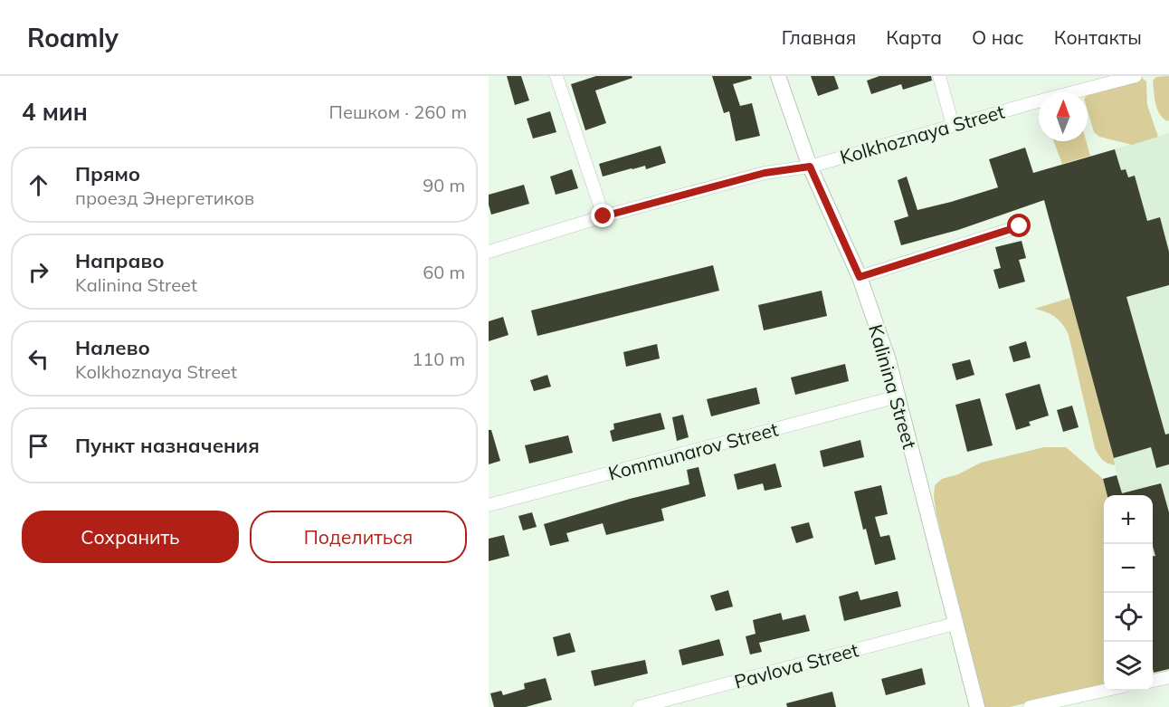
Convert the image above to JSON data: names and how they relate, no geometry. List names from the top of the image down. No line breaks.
{"streets":{"street":["Kolkhoznaya Street","Kalinina Street","Kommunarov Street","Pavlova Street"]},"crossings":[["Kolkhoznaya Street","Kalinina Street"],["Kalinina Street","Kommunarov Street"],["Kalinina Street","Pavlova Street"]],"north":"top","page":{"header":"Roamly","nav":["Главная","Карта","О нас","Контакты"],"heading":["4 мин","Пешком · 260 m"],"list":[["Прямо","проезд Энергетиков","90 m"],["Направо","Kalinina Street","60 m"],["Налево","Kolkhoznaya Street","110 m"],"Пункт назначения"],"buttons":["Сохранить","Поделиться"],"map_buttons":["+","−"]}}
